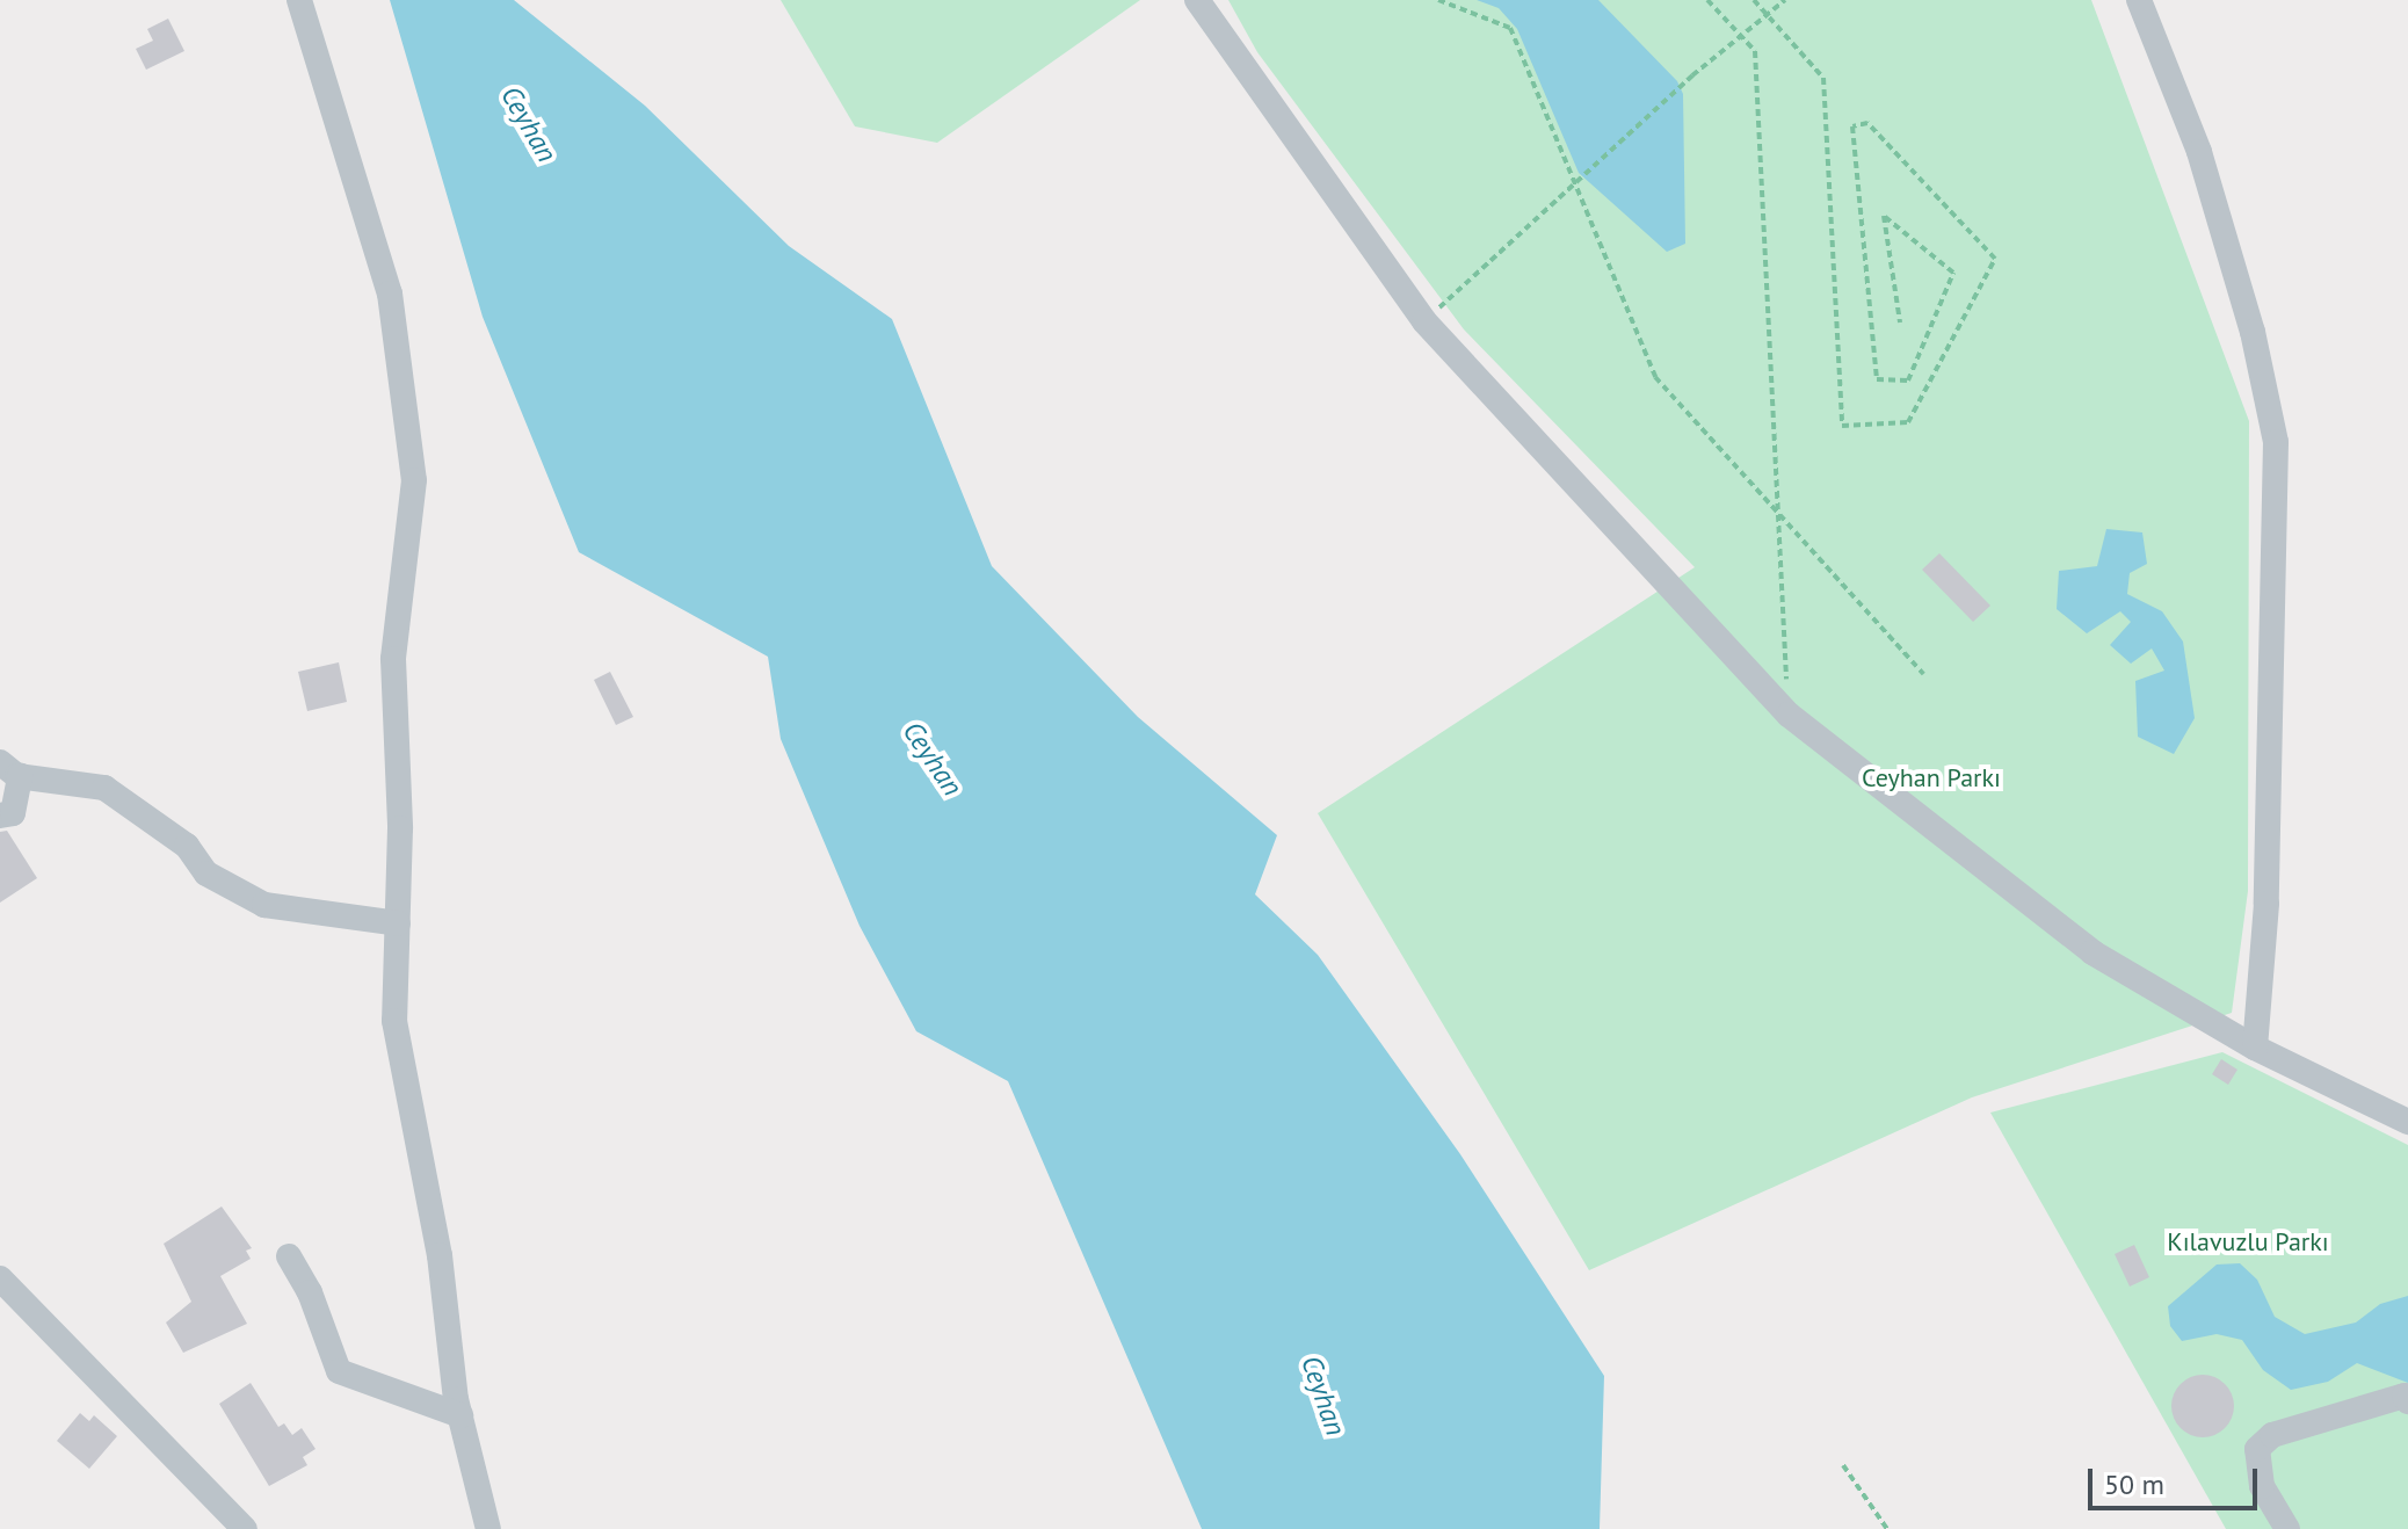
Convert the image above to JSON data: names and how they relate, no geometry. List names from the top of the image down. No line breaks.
{"water":["Ceyhan"],"parks":["Ceyhan Parkı","Kılavuzlu Parkı"],"scale_bar":"50 m"}
